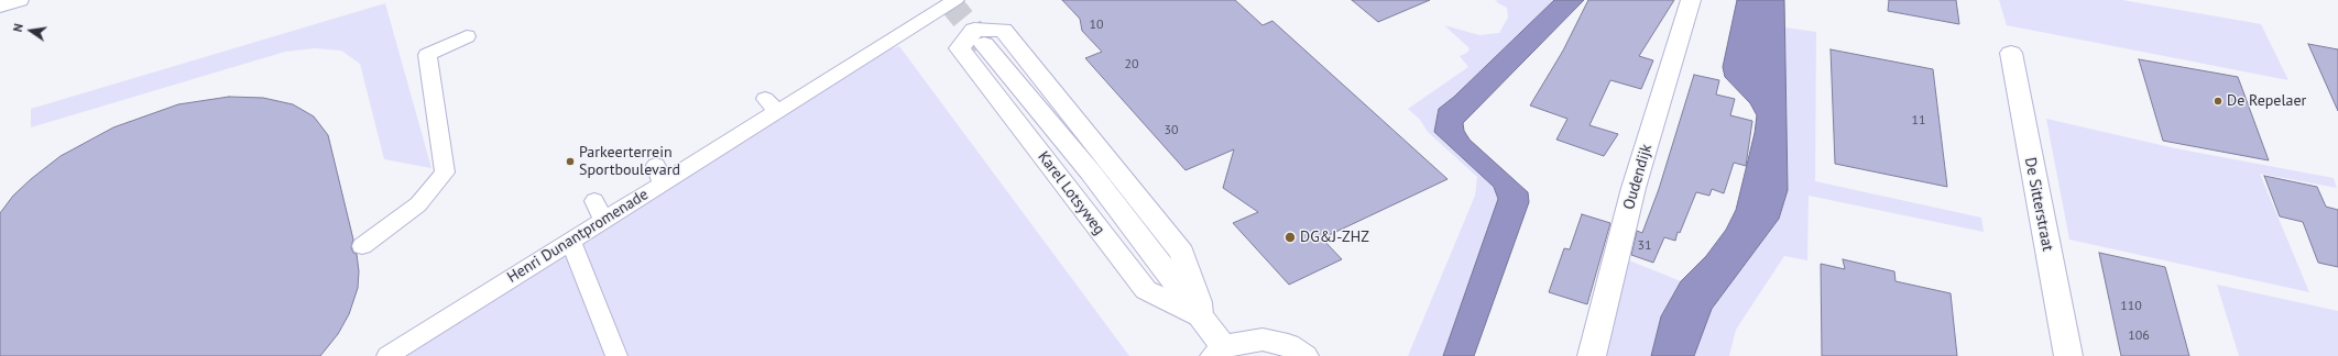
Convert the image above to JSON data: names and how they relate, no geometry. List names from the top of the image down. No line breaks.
{"streets":{"street":["Oudendijk","Karel Lotsyweg","De Sitterstraat","Henri Dunantpromenade"]},"places":["De Repelaer","Parkeerterrein Sportboulevard","DG&J-ZHZ"],"house_numbers":["10","20","11","30","31","110","106"],"north":"left"}
